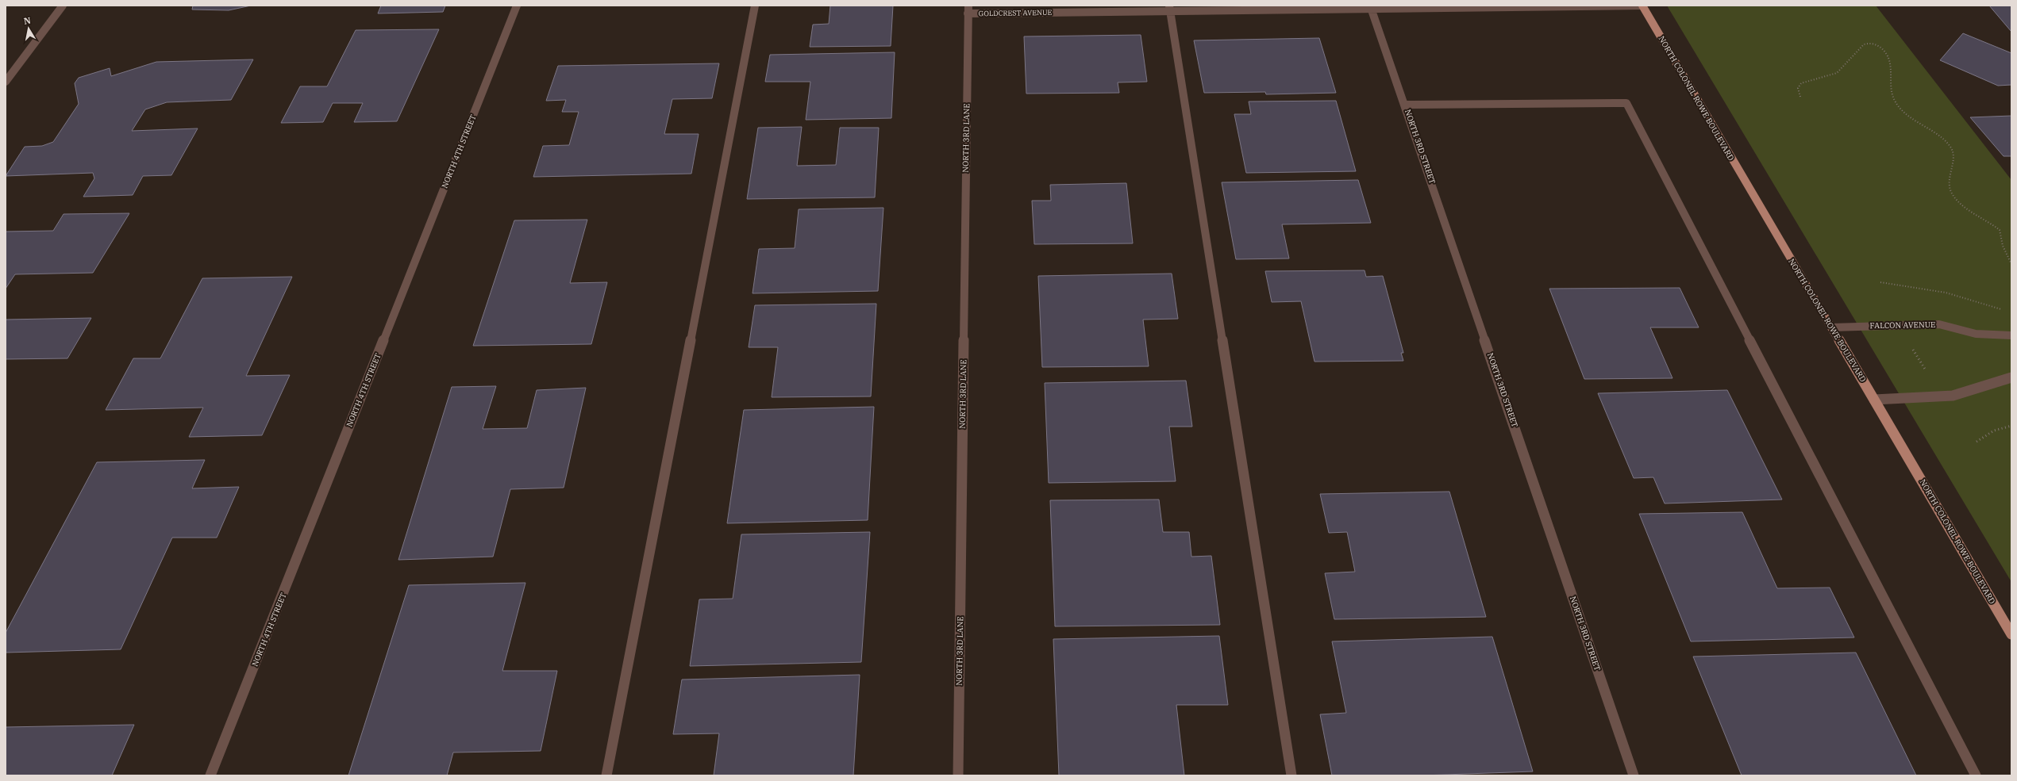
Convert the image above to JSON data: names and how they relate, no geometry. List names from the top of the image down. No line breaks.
{"streets":{"main road":["NORTH COLONEL ROWE BOULEVARD"],"street":["GOLDCREST AVENUE","NORTH 3RD LANE","NORTH 3RD STREET","NORTH 4TH STREET","FALCON AVENUE"]},"crossings":[["GOLDCREST AVENUE","NORTH COLONEL ROWE BOULEVARD"],["GOLDCREST AVENUE","NORTH 3RD LANE"],["GOLDCREST AVENUE","NORTH 3RD STREET"],["NORTH COLONEL ROWE BOULEVARD","FALCON AVENUE"]],"north":"top"}
